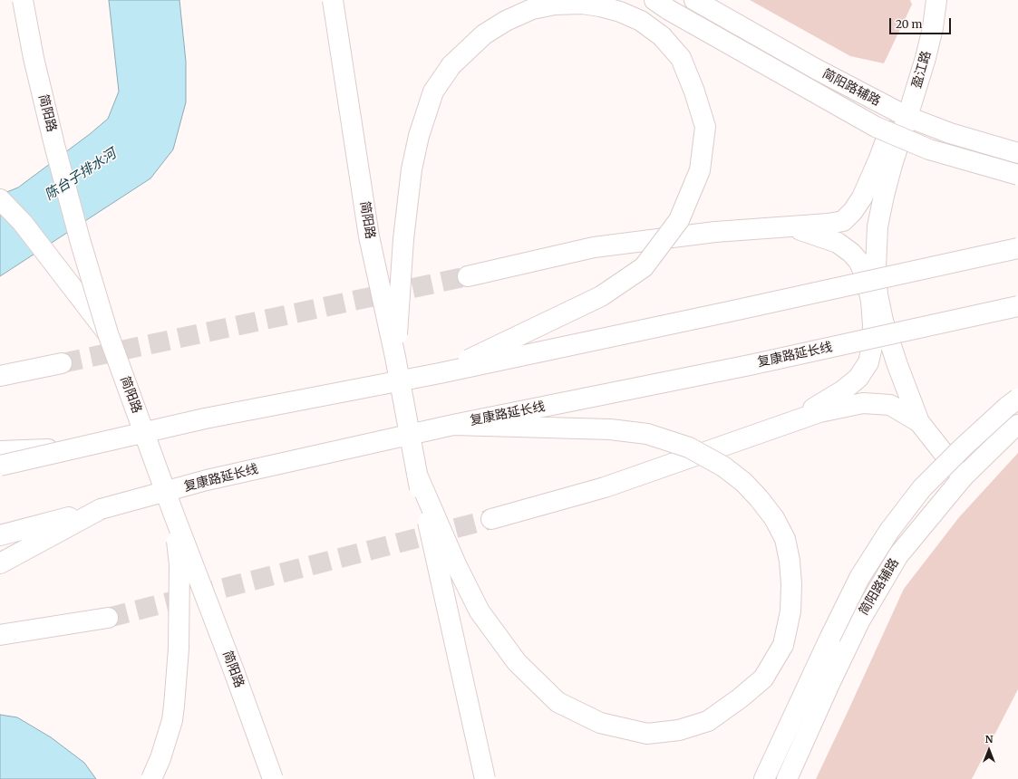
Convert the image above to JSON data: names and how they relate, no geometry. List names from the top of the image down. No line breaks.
{"streets":{"main road":["盈江路","简阳路辅路","简阳路","复康路延长线"]},"crossings":[["盈江路","简阳路辅路"]],"water":["陈台子排水河"],"scale_bar":"20 m","north":"top"}
